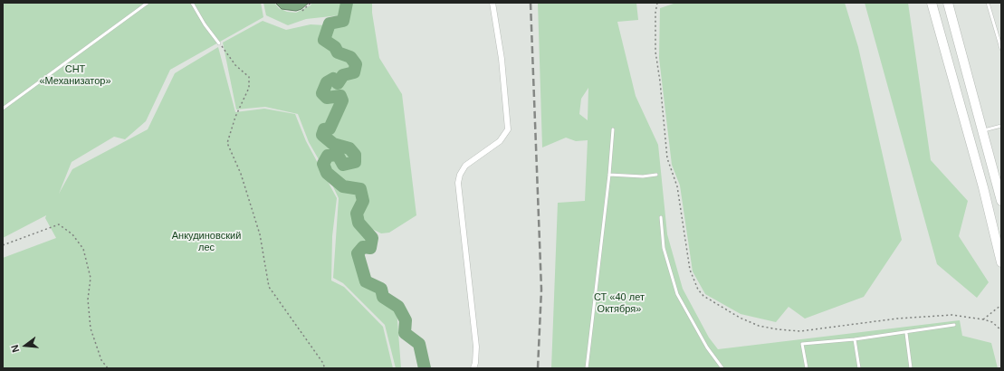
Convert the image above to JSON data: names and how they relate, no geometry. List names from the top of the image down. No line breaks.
{"parks":["СНТ «Механизатор»","Анкудиновский лес","СТ «40 лет Октября»"],"north":"left"}
